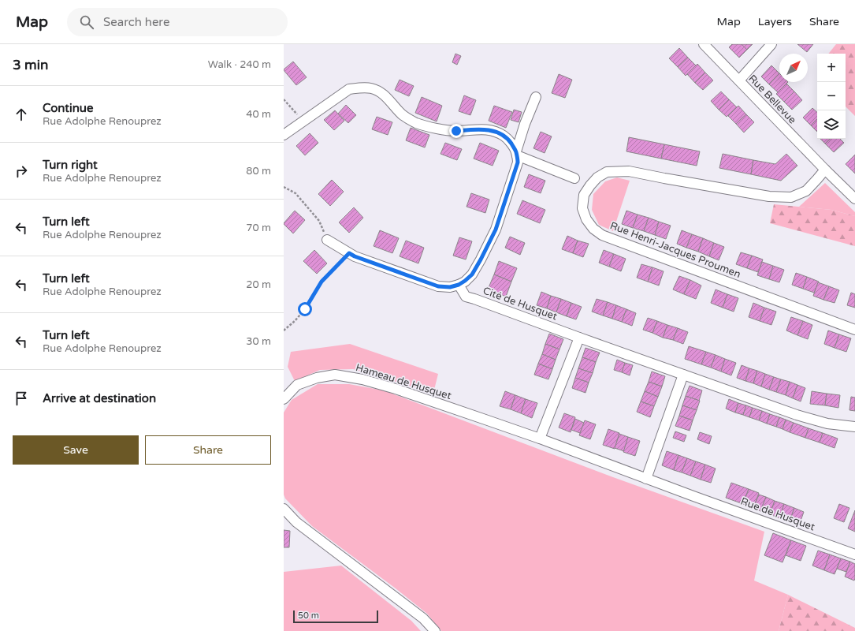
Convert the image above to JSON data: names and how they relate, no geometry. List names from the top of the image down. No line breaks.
{"streets":{"street":["Rue Bellevue","Rue Henri-Jacques Proumen","Cité de Husquet","Hameau de Husquet","Rue de Husquet"]},"crossings":[["Rue Bellevue","Rue Henri-Jacques Proumen"]],"scale_bar":"50 m","north":"top right","page":{"header":"Map","search":"Search here","nav":["Map","Layers","Share"],"heading":["3 min","Walk · 240 m"],"map_buttons":["+","−"],"list":[["Continue","Rue Adolphe Renouprez","40 m"],["Turn right","Rue Adolphe Renouprez","80 m"],["Turn left","Rue Adolphe Renouprez","70 m"],["Turn left","Rue Adolphe Renouprez","20 m"],["Turn left","Rue Adolphe Renouprez","30 m"],"Arrive at destination"],"buttons":["Save","Share"],"scale":"50 m"}}
